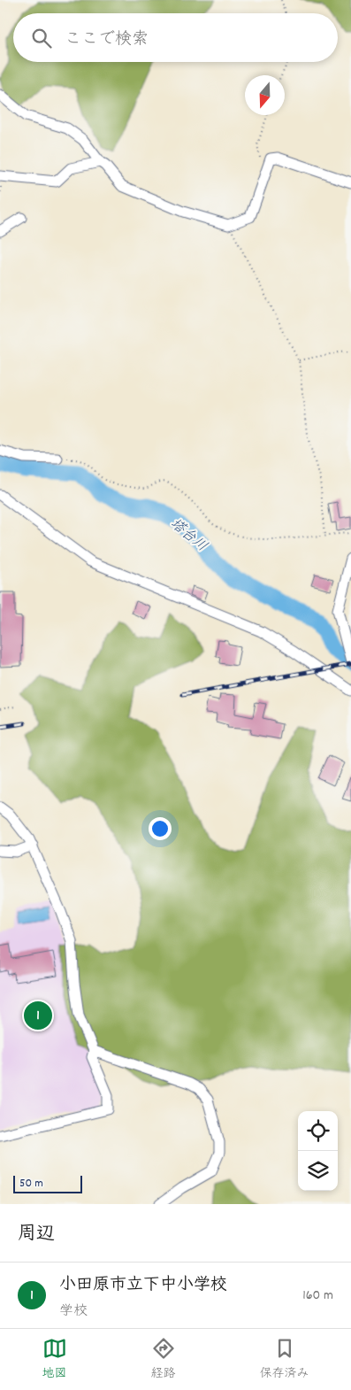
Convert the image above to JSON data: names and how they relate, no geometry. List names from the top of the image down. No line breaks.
{"water":["塔台川"],"scale_bar":"50 m","north":"bottom","page":{"search":"ここで検索","pins":"1","scale":"50 m","heading":"周辺","list":[{"mark":"1","name":"小田原市立下中小学校","note":"学校","value":"160 m"}],"nav":["地図","経路","保存済み"]}}
